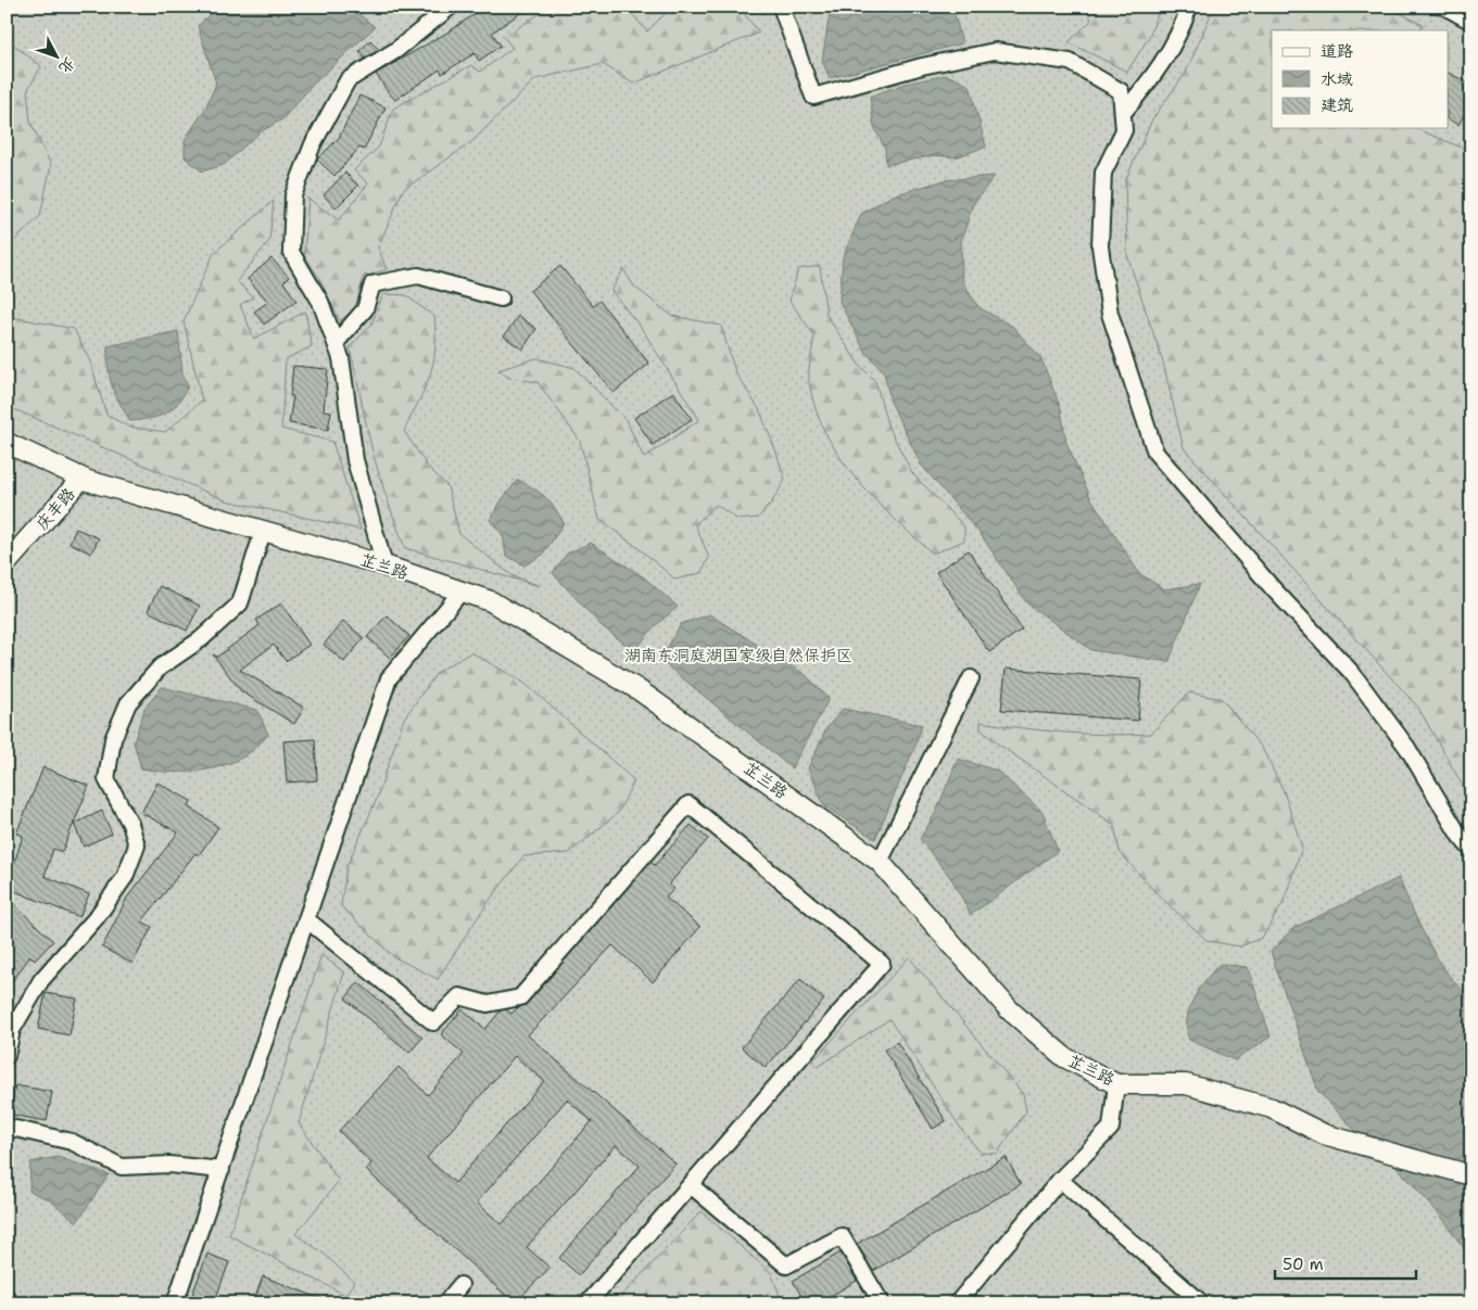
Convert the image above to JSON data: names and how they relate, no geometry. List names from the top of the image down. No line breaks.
{"streets":{"street":["庆丰路","芷兰路"]},"crossings":[["庆丰路","芷兰路"]],"parks":["湖南东洞庭湖国家级自然保护区"],"legend":["道路","水域","建筑"],"scale_bar":"50 m","north":"bottom right"}
